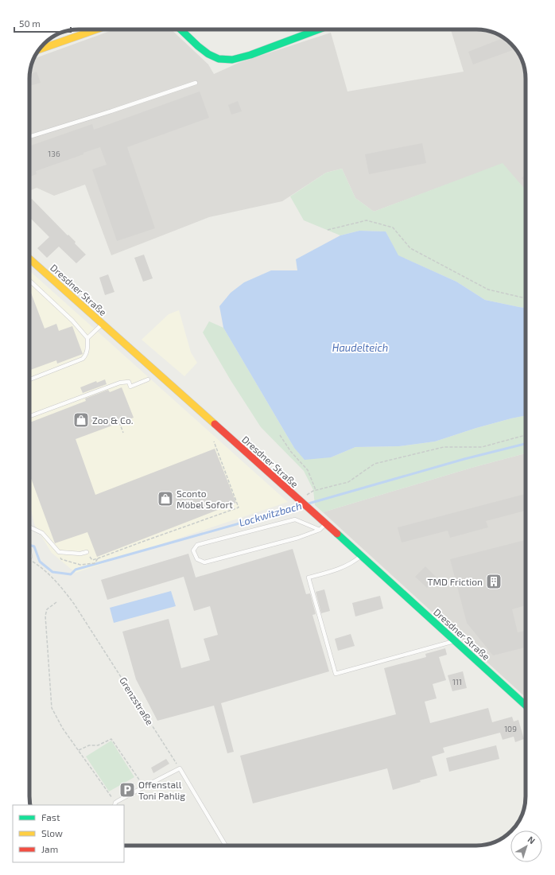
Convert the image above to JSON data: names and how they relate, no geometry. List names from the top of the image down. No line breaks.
{"streets":{"main road":["Dresdner Straße"],"path":["Grenzstraße"]},"water":["Haudelteich","Lockwitzbach"],"places":{"shop":["Zoo & Co.","Sconto Möbel Sofort"],"building":["TMD Friction"],"parking":["Offenstall Toni Pahlig"]},"house_numbers":["136","111","109"],"legend":["Fast","Slow","Jam"],"scale_bar":"50 m","north":"top right"}
